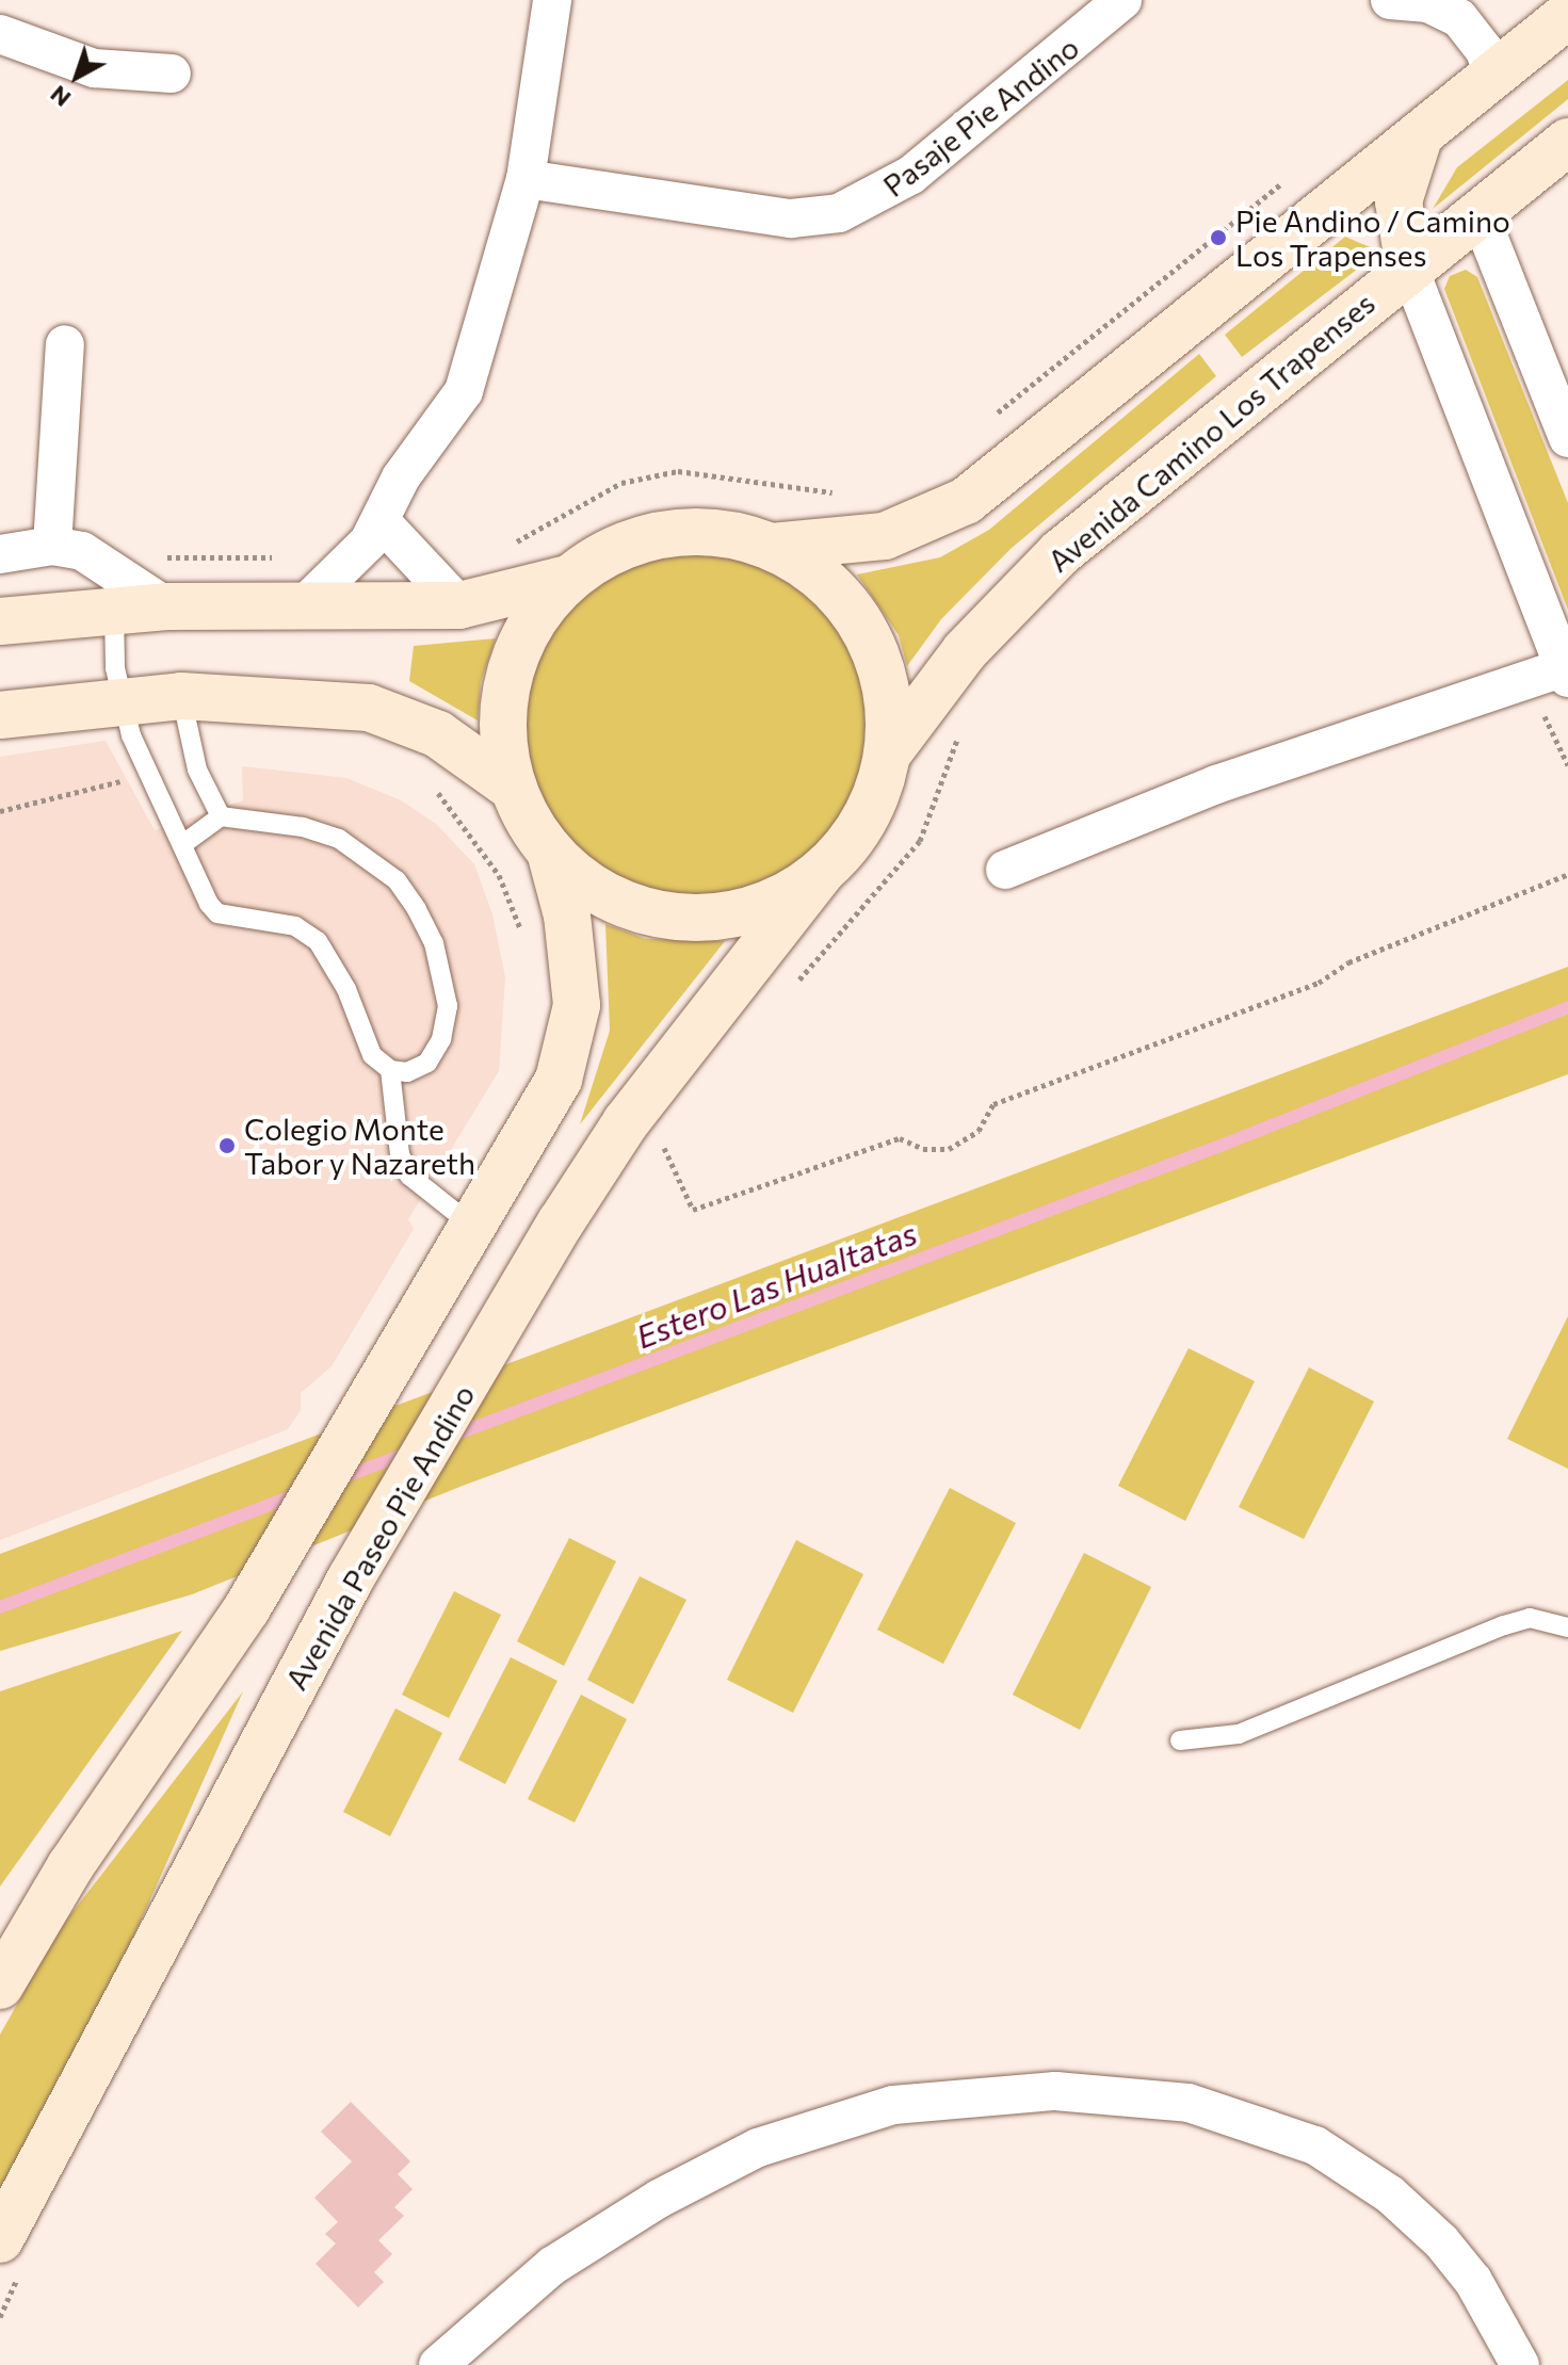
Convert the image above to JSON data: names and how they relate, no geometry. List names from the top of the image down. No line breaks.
{"streets":{"main road":["Avenida Camino Los Trapenses","Avenida Paseo Pie Andino"],"street":["Pasaje Pie Andino"]},"water":["Estero Las Hualtatas"],"places":["Pie Andino / Camino Los Trapenses","Colegio Monte Tabor y Nazareth"],"north":"bottom left"}
